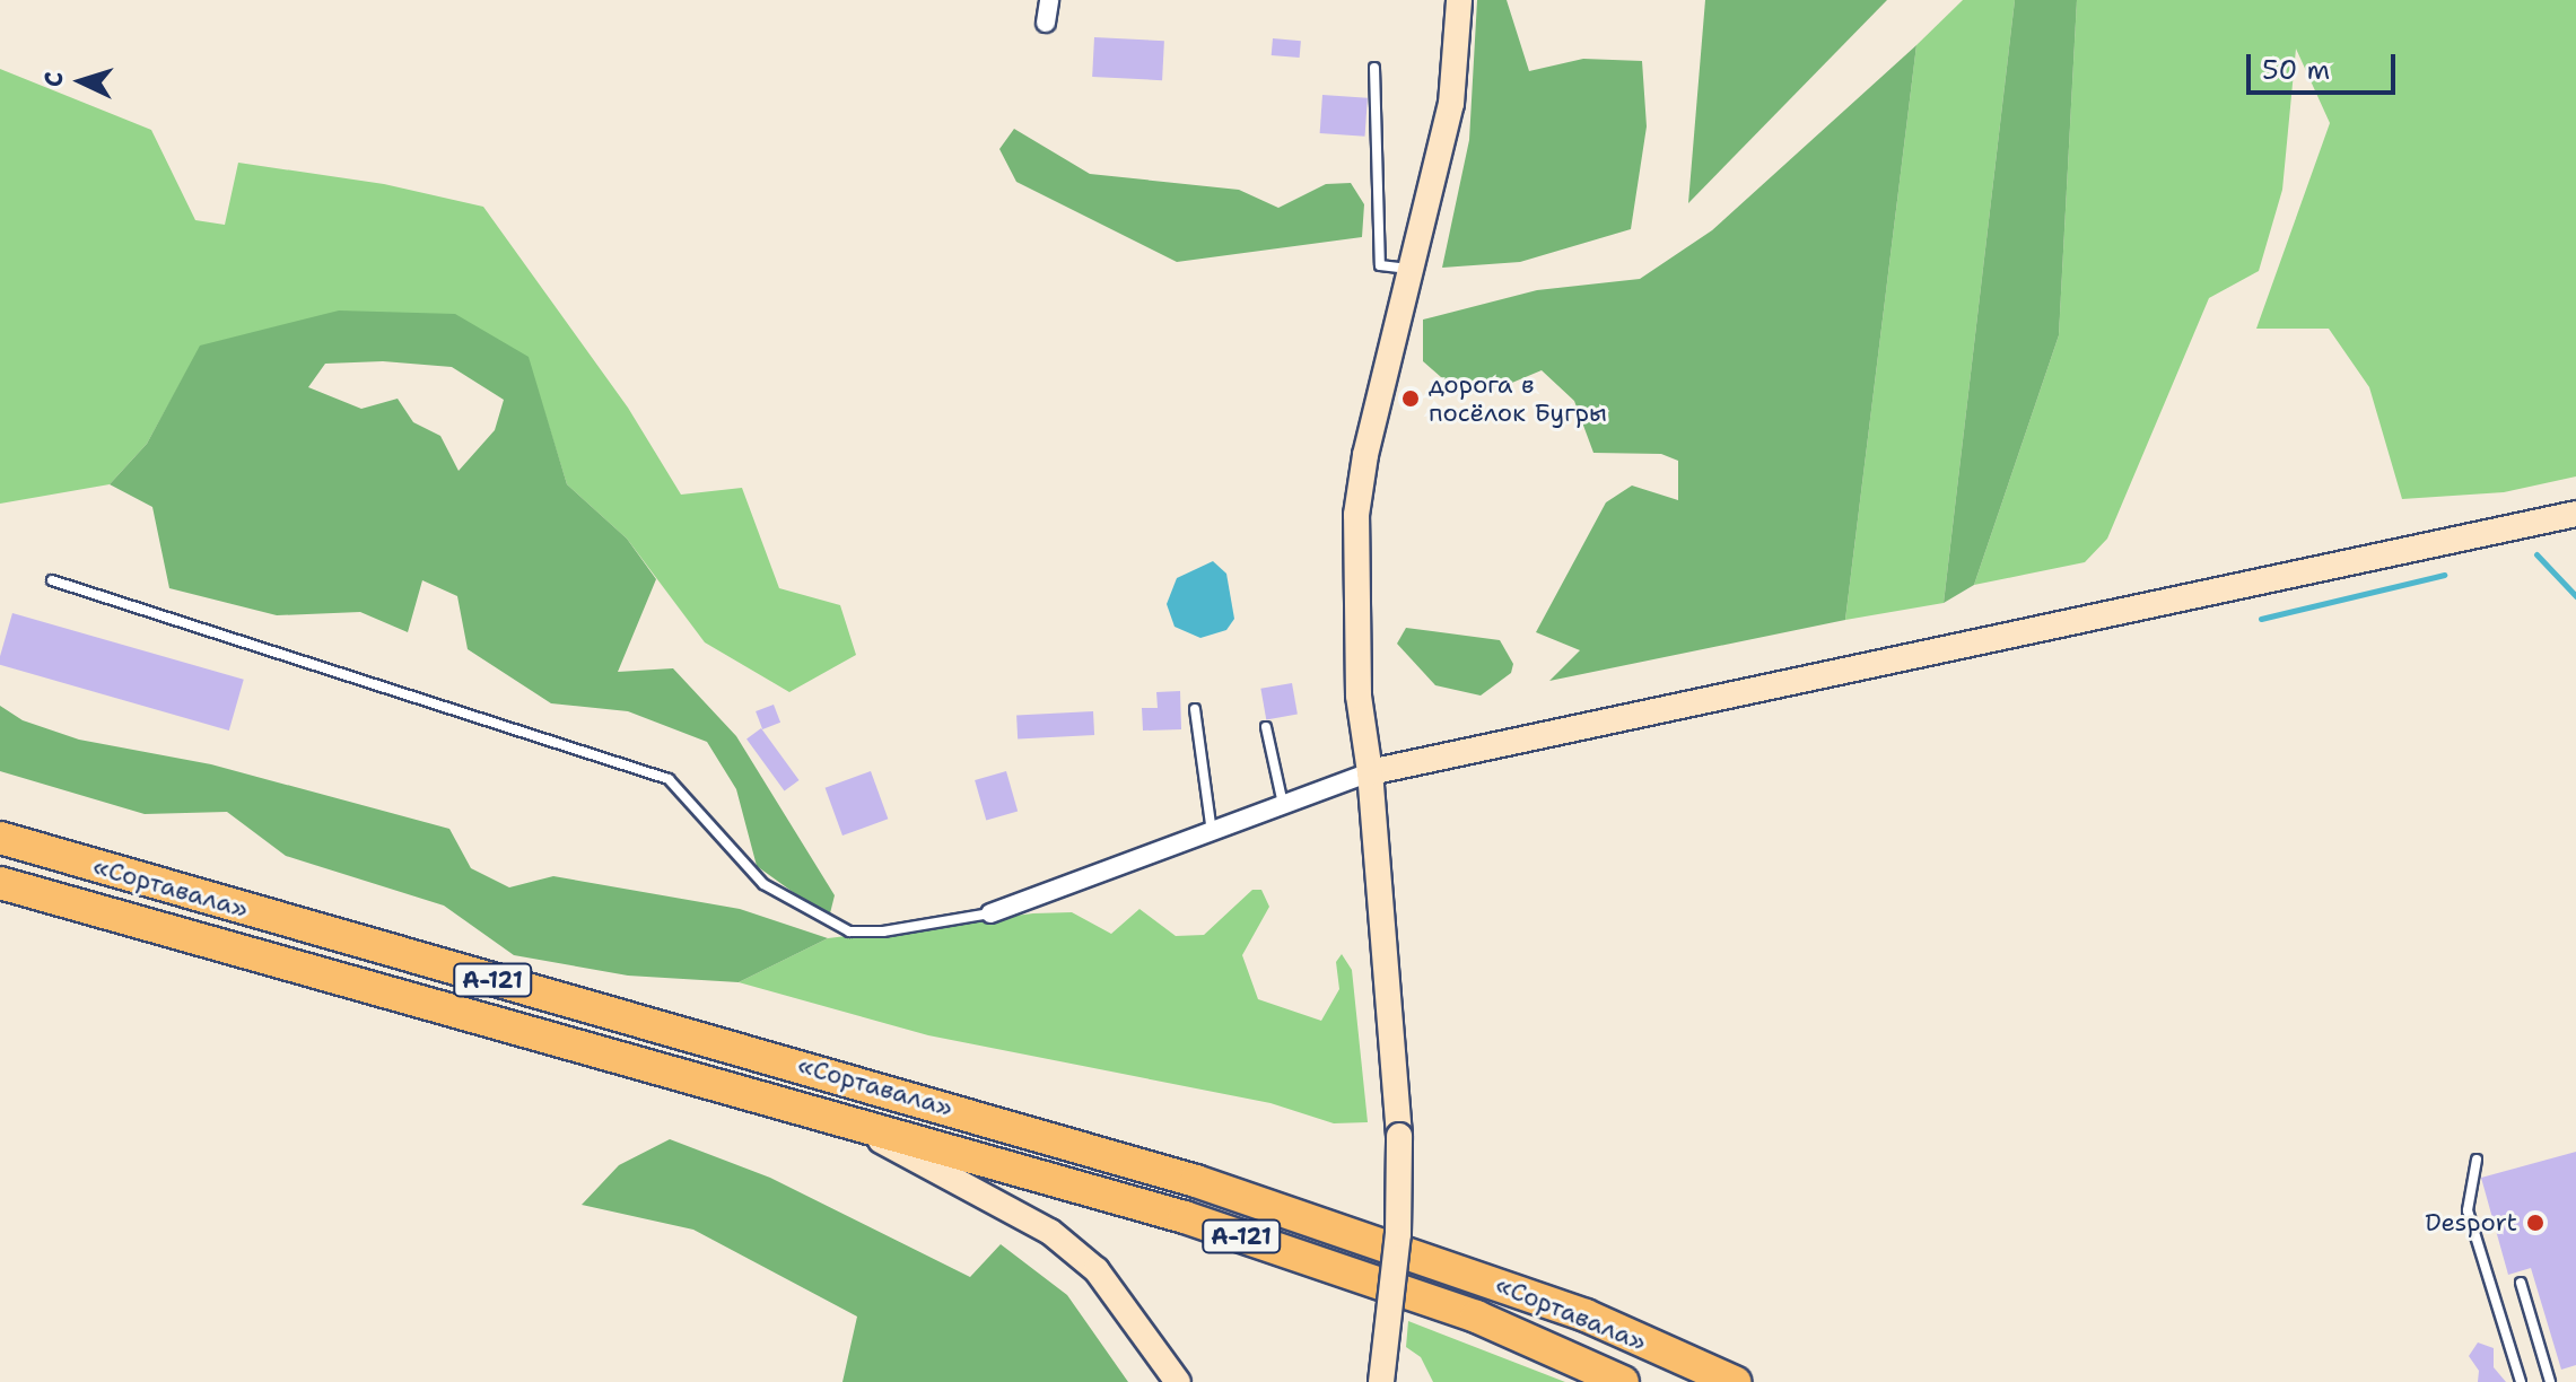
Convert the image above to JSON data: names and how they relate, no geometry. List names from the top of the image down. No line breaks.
{"streets":{"highway":["«Сортавала»","А-121"]},"places":["дорога в посёлок Бугры","Desport"],"scale_bar":"50 m","north":"left"}
